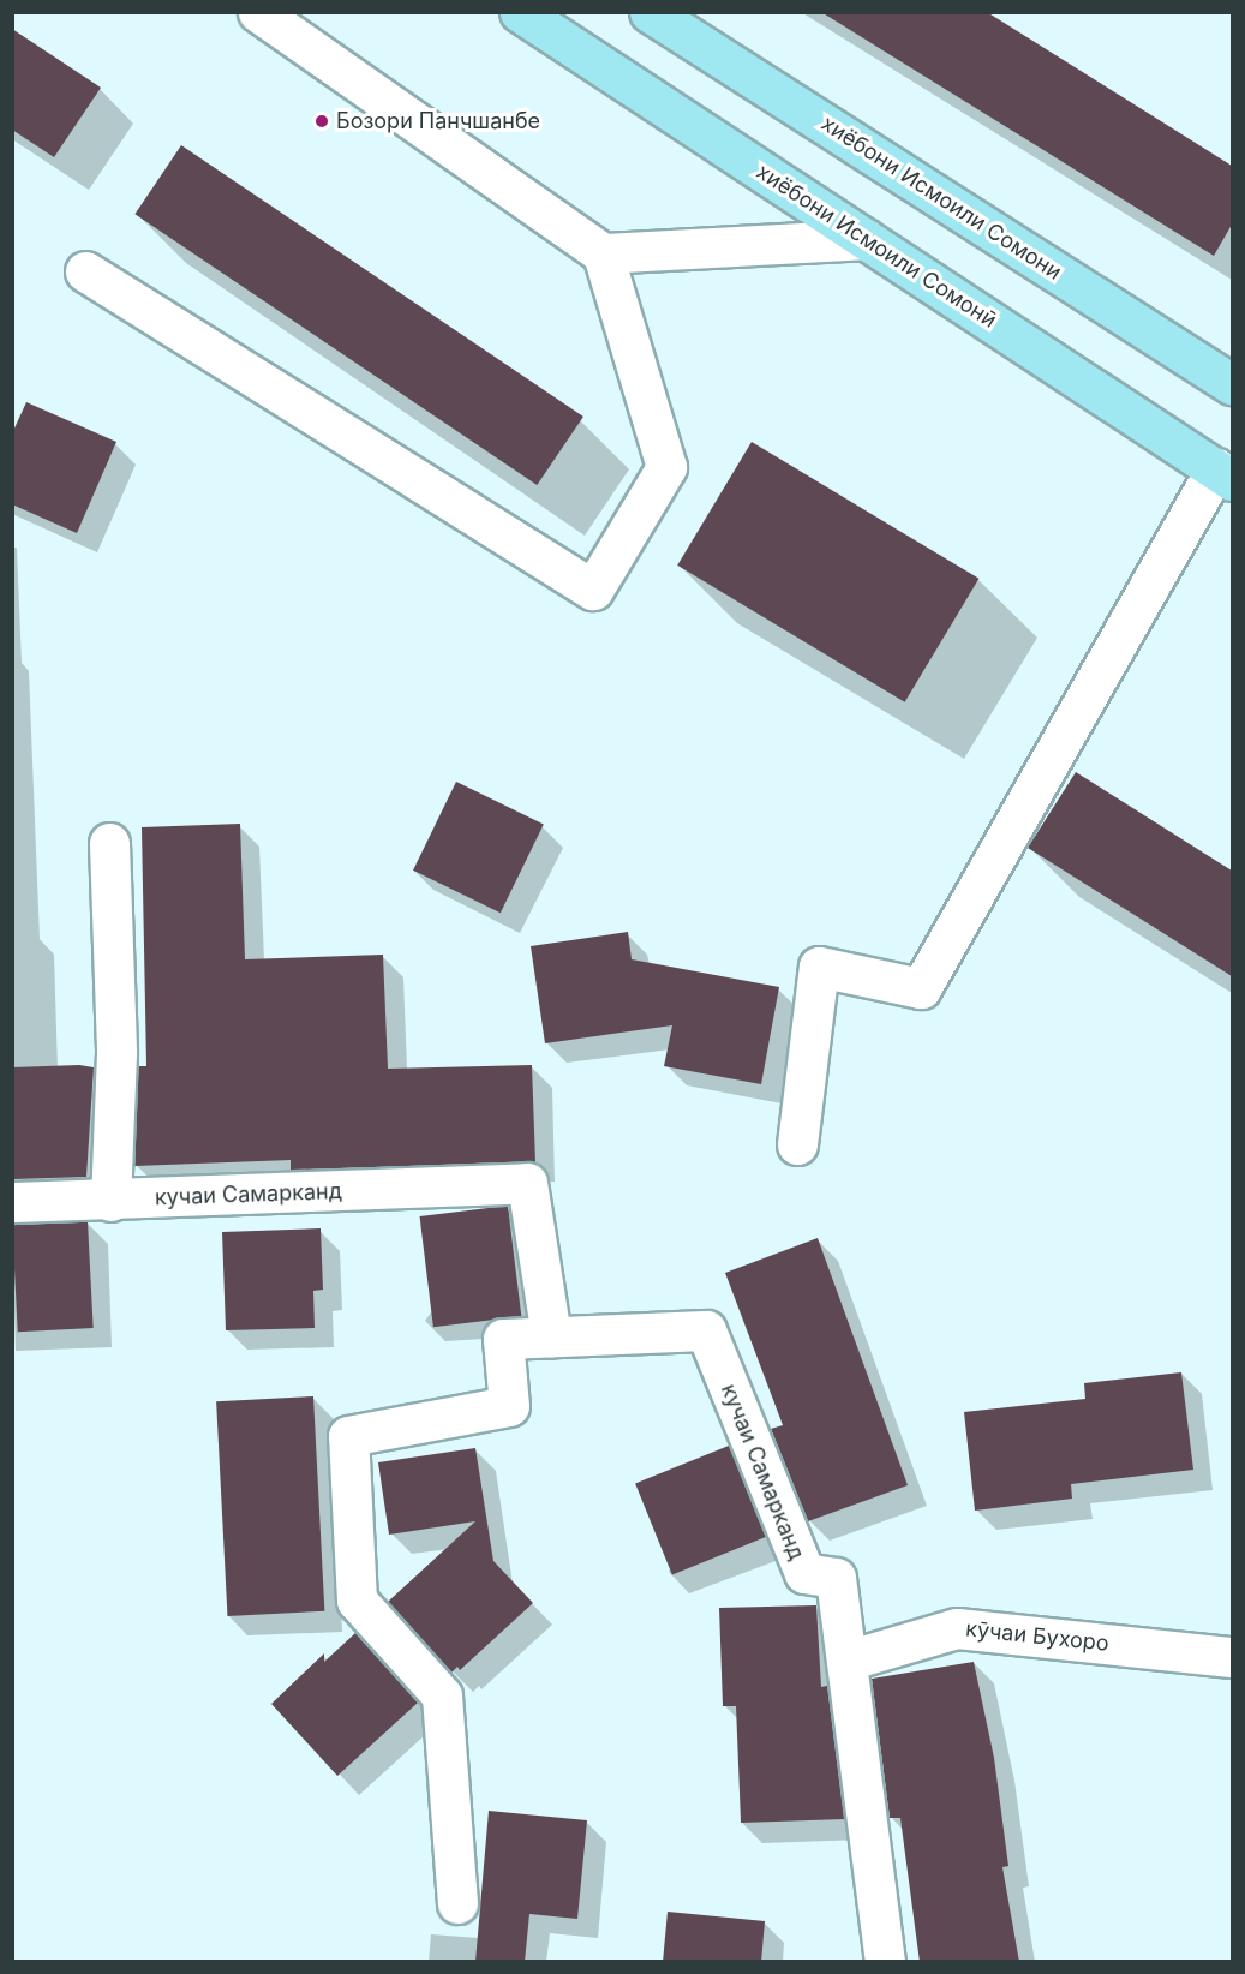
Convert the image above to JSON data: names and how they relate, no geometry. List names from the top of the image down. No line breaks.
{"streets":{"main road":["хиёбони Исмоили Сомони","хиёбони Исмоили Сомонӣ"],"street":["кучаи Самарканд","кӯчаи Бухоро"]},"crossings":[["кучаи Самарканд","кӯчаи Бухоро"]],"places":["Бозори Панчшанбе"]}
